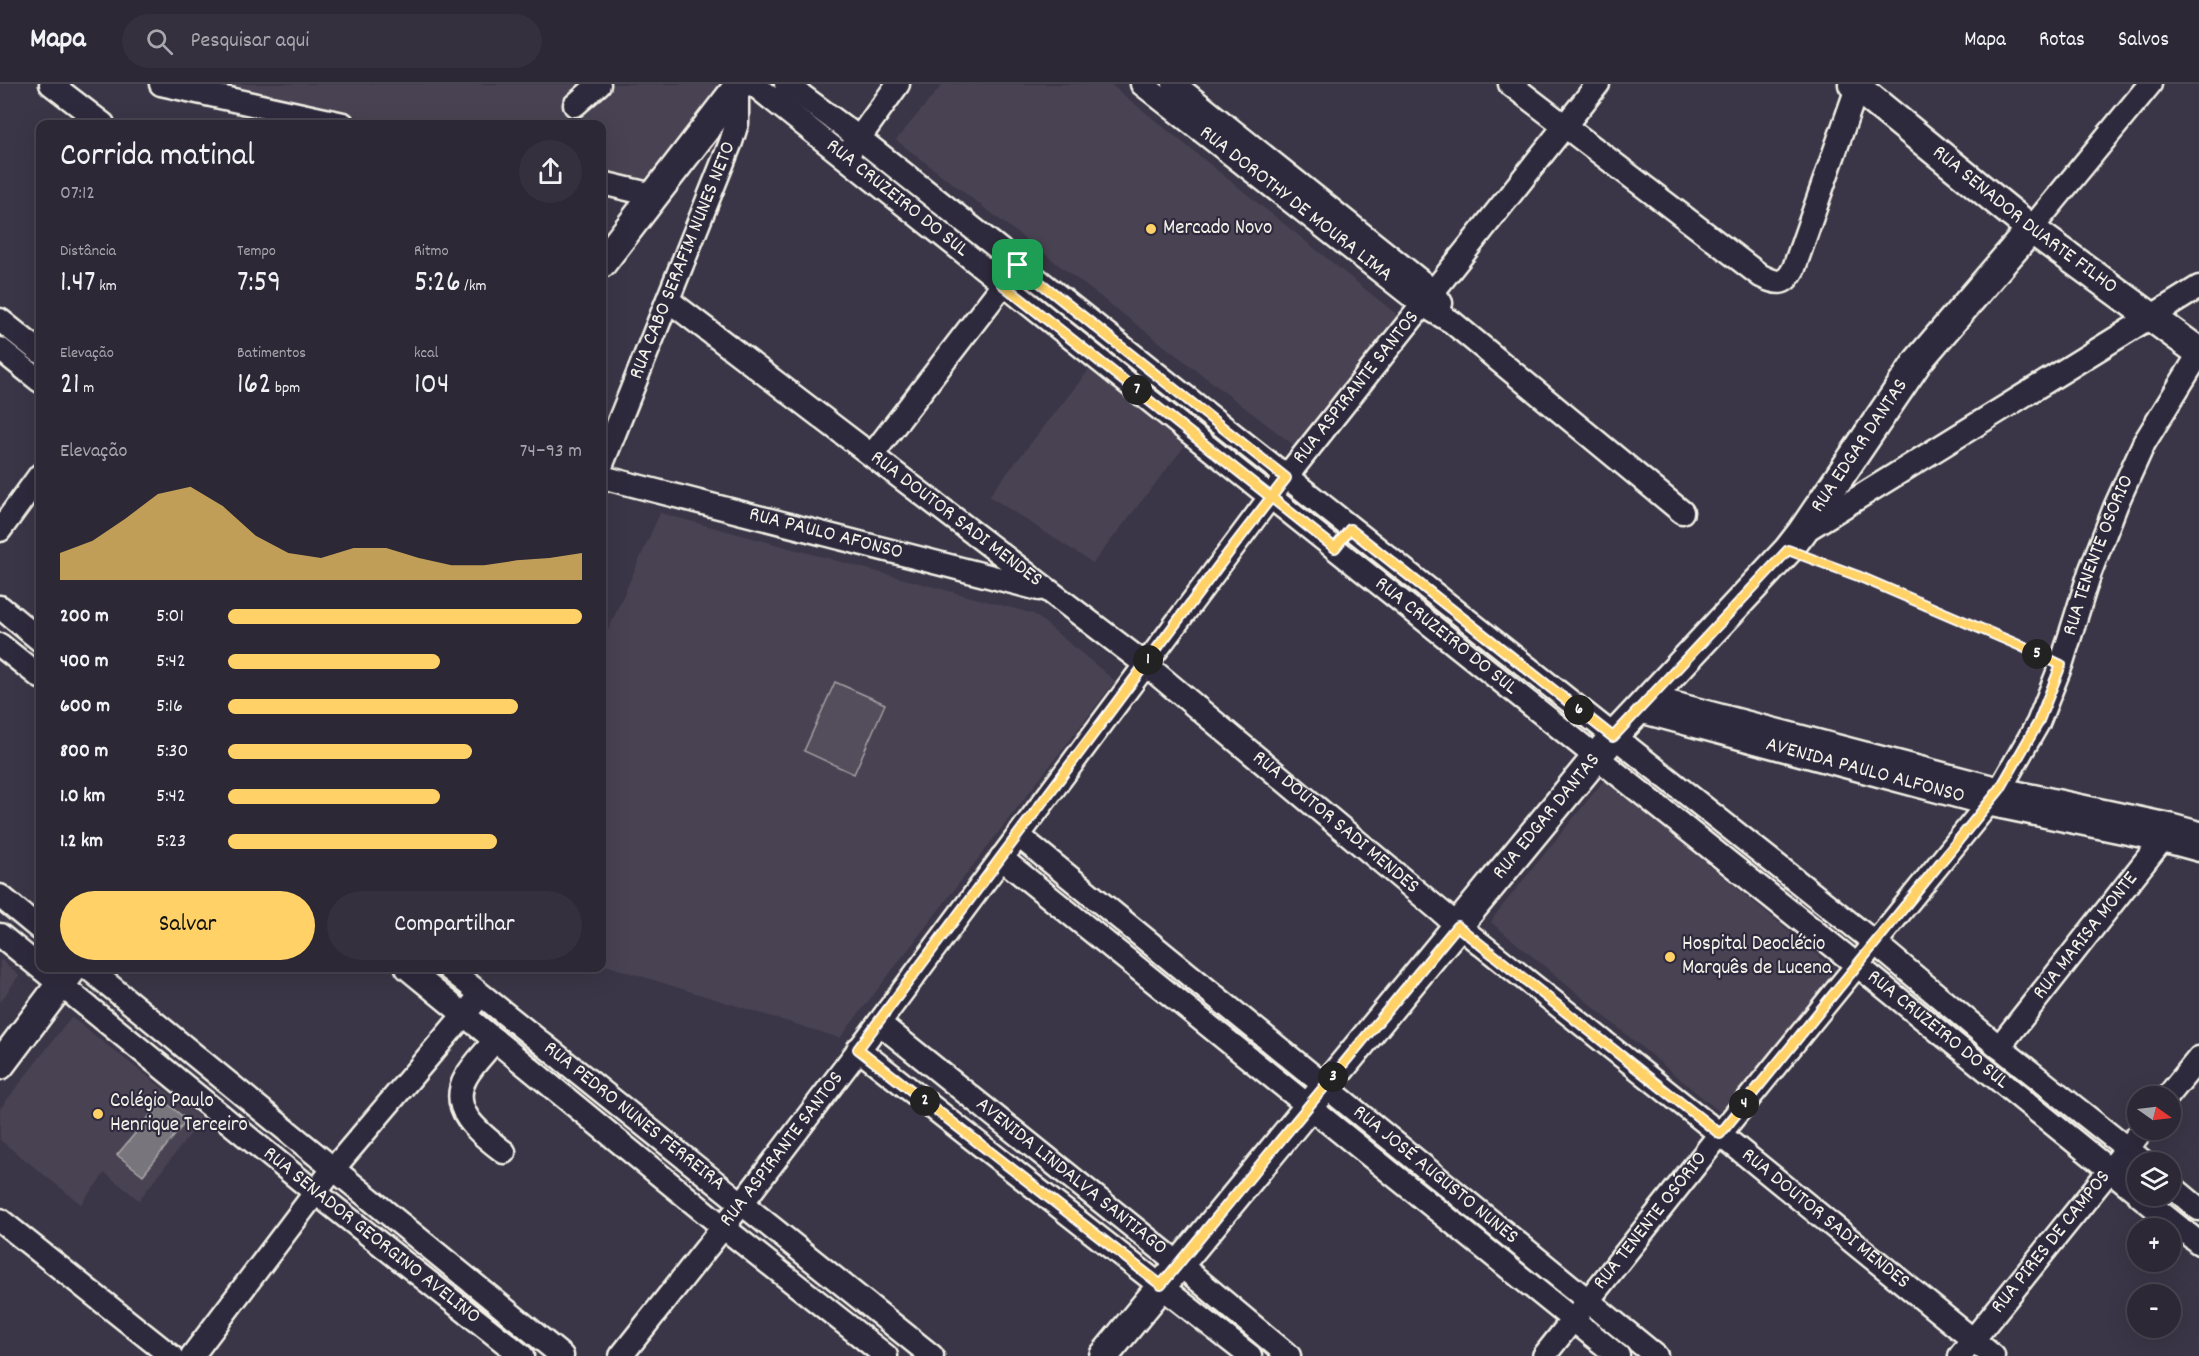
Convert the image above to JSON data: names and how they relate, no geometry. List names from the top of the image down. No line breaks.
{"streets":{"main road":["RUA SENADOR DUARTE FILHO","RUA EDGAR DANTAS"],"street":["RUA CRUZEIRO DO SUL","RUA DOROTHY DE MOURA LIMA","RUA CABO SERAFIM NUNES NETO","RUA ASPIRANTE SANTOS","RUA DOUTOR SADI MENDES","RUA PAULO AFONSO","RUA TENENTE OSÓRIO","AVENIDA PAULO ALFONSO","RUA MARISA MONTE","RUA PEDRO NUNES FERREIRA","RUA JOSÉ AUGUSTO NUNES","AVENIDA LINDALVA SANTIAGO","RUA SENADOR GEORGINO AVELINO","RUA PIRES DE CAMPOS"]},"crossings":[["RUA CRUZEIRO DO SUL","RUA CABO SERAFIM NUNES NETO"],["RUA CRUZEIRO DO SUL","RUA ASPIRANTE SANTOS"],["RUA CRUZEIRO DO SUL","RUA EDGAR DANTAS"],["RUA CRUZEIRO DO SUL","RUA TENENTE OSÓRIO"],["RUA CRUZEIRO DO SUL","RUA MARISA MONTE"],["RUA CRUZEIRO DO SUL","RUA PIRES DE CAMPOS"],["RUA DOROTHY DE MOURA LIMA","RUA ASPIRANTE SANTOS"],["RUA SENADOR DUARTE FILHO","RUA EDGAR DANTAS"],["RUA SENADOR DUARTE FILHO","RUA TENENTE OSÓRIO"],["RUA CABO SERAFIM NUNES NETO","RUA DOUTOR SADI MENDES"],["RUA ASPIRANTE SANTOS","RUA DOUTOR SADI MENDES"],["RUA ASPIRANTE SANTOS","RUA PEDRO NUNES FERREIRA"],["RUA ASPIRANTE SANTOS","RUA JOSÉ AUGUSTO NUNES"],["RUA ASPIRANTE SANTOS","AVENIDA LINDALVA SANTIAGO"],["RUA EDGAR DANTAS","RUA DOUTOR SADI MENDES"],["RUA EDGAR DANTAS","AVENIDA PAULO ALFONSO"],["RUA EDGAR DANTAS","RUA JOSÉ AUGUSTO NUNES"],["RUA EDGAR DANTAS","AVENIDA LINDALVA SANTIAGO"],["RUA DOUTOR SADI MENDES","RUA PAULO AFONSO"],["RUA DOUTOR SADI MENDES","RUA TENENTE OSÓRIO"],["RUA DOUTOR SADI MENDES","RUA PIRES DE CAMPOS"],["RUA TENENTE OSÓRIO","AVENIDA PAULO ALFONSO"],["RUA TENENTE OSÓRIO","RUA JOSÉ AUGUSTO NUNES"],["AVENIDA PAULO ALFONSO","RUA MARISA MONTE"]],"places":["Mercado Novo","Hospital Deoclécio Marquês de Lucena","Colégio Paulo Henrique Terceiro"],"north":"right","page":{"header":"Mapa","search":"Pesquisar aqui","nav":["Mapa","Rotas","Salvos"],"heading":["Corrida matinal","07:12"],"stats":[["Distância","1.47 km"],["Tempo","7:59"],["Ritmo","5:26 /km"],["Elevação","21 m"],["Batimentos","162 bpm"],["kcal","104"]],"pins":["7","5","1","6","3","2","4"],"chart":["Elevação","74–93 m"],"list":[{"name":"200 m","note":"5:01"},{"name":"400 m","note":"5:42"},{"name":"600 m","note":"5:16"},{"name":"800 m","note":"5:30"},{"name":"1.0 km","note":"5:42"},{"name":"1.2 km","note":"5:23"}],"buttons":["Salvar","Compartilhar"],"map_buttons":["+","−"]}}
